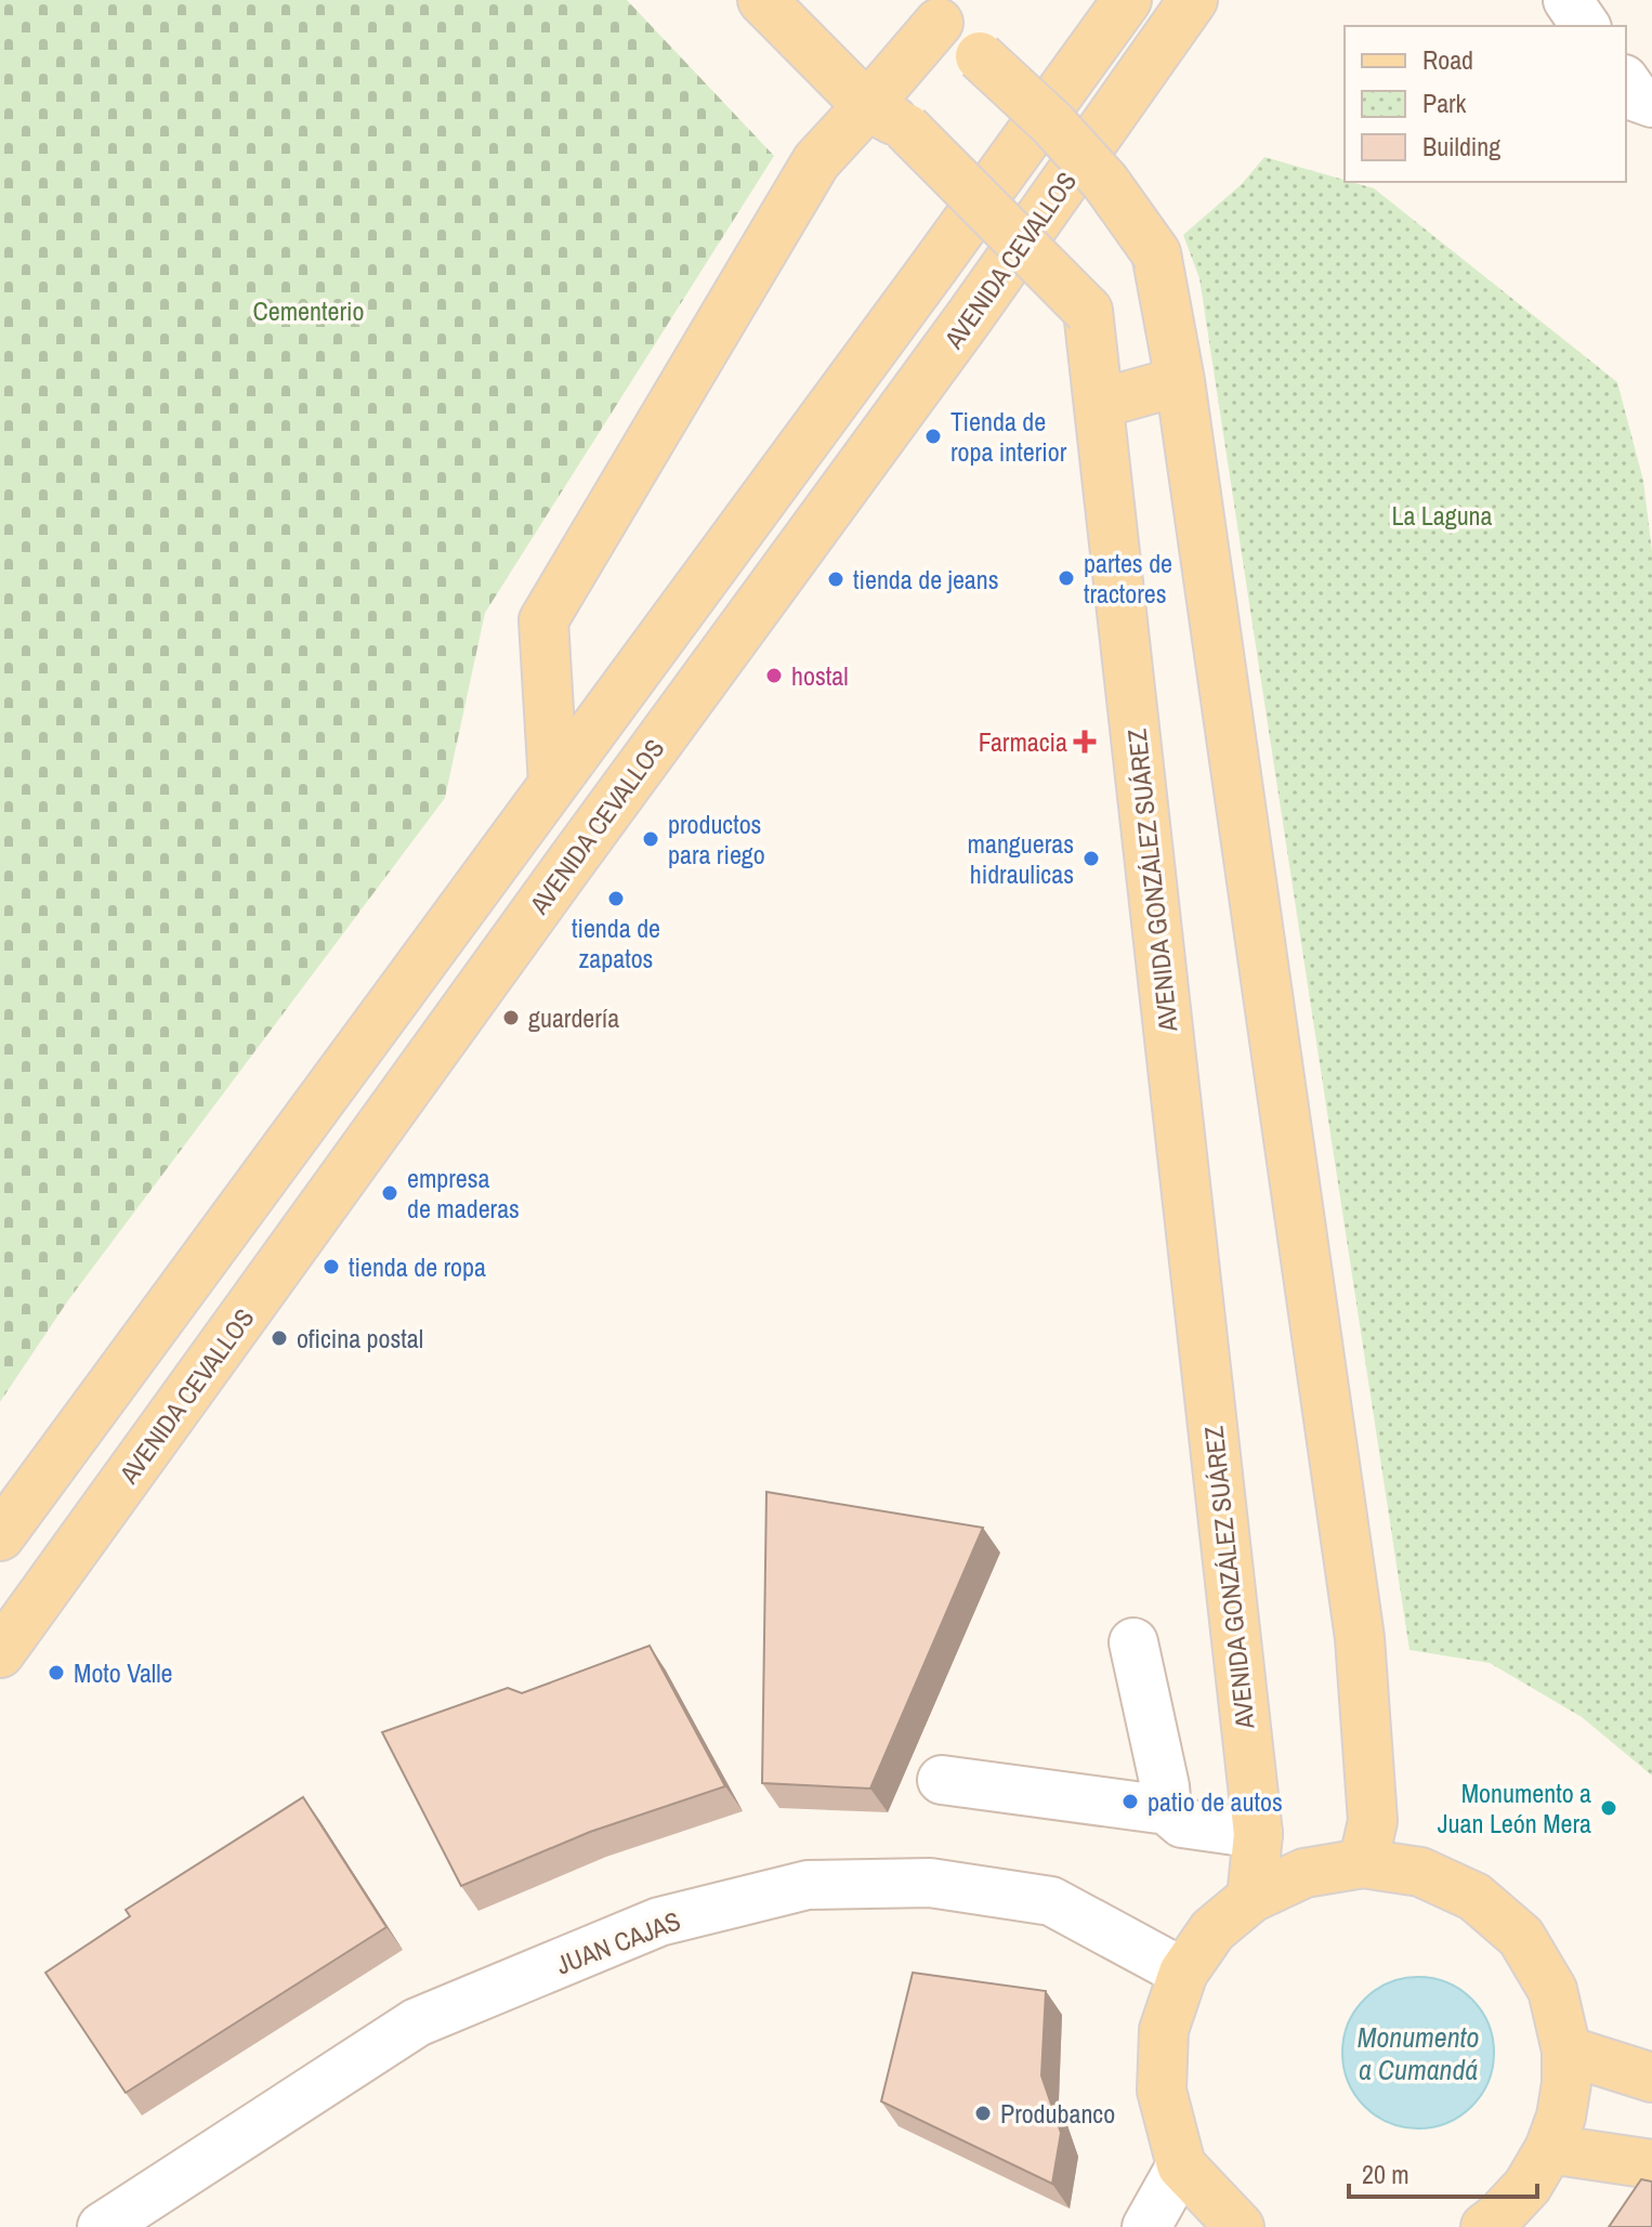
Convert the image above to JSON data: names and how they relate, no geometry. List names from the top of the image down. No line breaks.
{"streets":{"main road":["AVENIDA CEVALLOS","AVENIDA GONZÁLEZ SUÁREZ"],"street":["JUAN CAJAS"]},"water":["Monumento a Cumandá"],"parks":["Cementerio","La Laguna"],"places":{"other":["Tienda de ropa interior","partes de tractores","tienda de jeans","hostal","productos para riego","mangueras hidraulicas","tienda de zapatos","guardería","empresa de maderas","tienda de ropa","oficina postal","Moto Valle","patio de autos","Monumento a Juan León Mera","Produbanco"],"health":["Farmacia"]},"legend":["Road","Park","Building"],"scale_bar":"20 m"}
